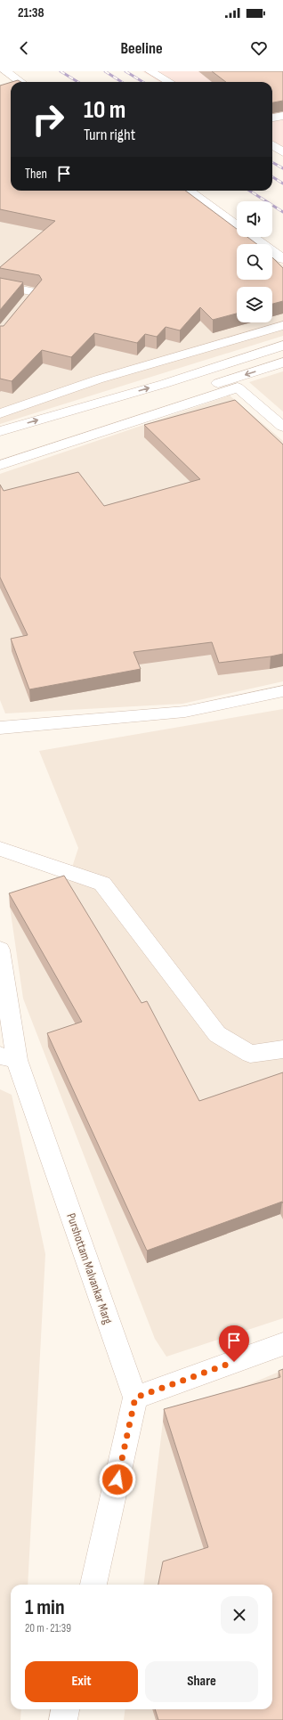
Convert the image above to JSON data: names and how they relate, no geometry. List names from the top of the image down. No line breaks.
{"streets":{"street":["Purshottam Malvankar Marg"]},"page":{"status":"21:38","header":"Beeline","turn":["10 m","Turn right"],"then":"Then","heading":["1 min","20 m · 21:39"],"buttons":["Exit","Share"]}}
